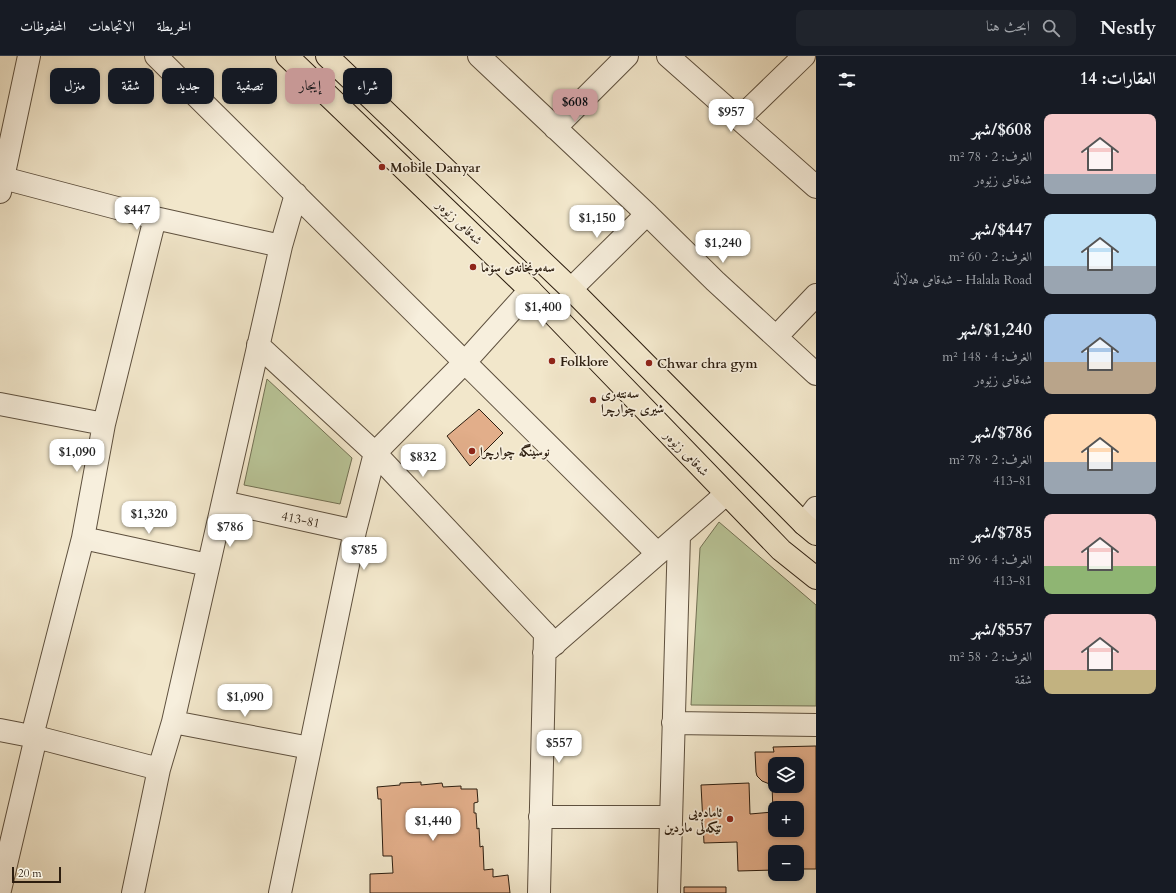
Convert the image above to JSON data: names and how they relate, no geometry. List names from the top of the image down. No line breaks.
{"streets":{"main road":["شەقامی زێوەر"],"street":["413-81"]},"places":["Mobile Danyar","سەمونخانەی سۆما","Folklore","Chwar chra gym","سەنتەری شیری چوارچرا","نوسینگە چوارچرا","ئامادەیی تێکەڵی ماردین"],"scale_bar":"20 m","page":{"header":"Nestly","search":"ابحث هنا","nav":["الخريطة","الاتجاهات","المحفوظات"],"heading":"العقارات: 14","chip":["شراء","إيجار","تصفية","جديد","شقة","منزل"],"price":["$608","$957","$447","$1,150","$1,240","$1,400","$1,090","$832","$1,320","$786","$785","$1,090","$557","$1,440"],"list":[{"name":"$608/شهر","note":"الغرف: 2 · 78 m² · شەقامی زێوەر"},{"name":"$447/شهر","note":"الغرف: 2 · 60 m² · Halala Road - شەقامی هەڵاڵە"},{"name":"$1,240/شهر","note":"الغرف: 4 · 148 m² · شەقامی زێوەر"},{"name":"$786/شهر","note":"الغرف: 2 · 78 m² · 413-81"},{"name":"$785/شهر","note":"الغرف: 4 · 96 m² · 413-81"},{"name":"$557/شهر","note":"الغرف: 2 · 58 m² · شقة"}],"map_buttons":["+","−"],"scale":"20 m"}}
